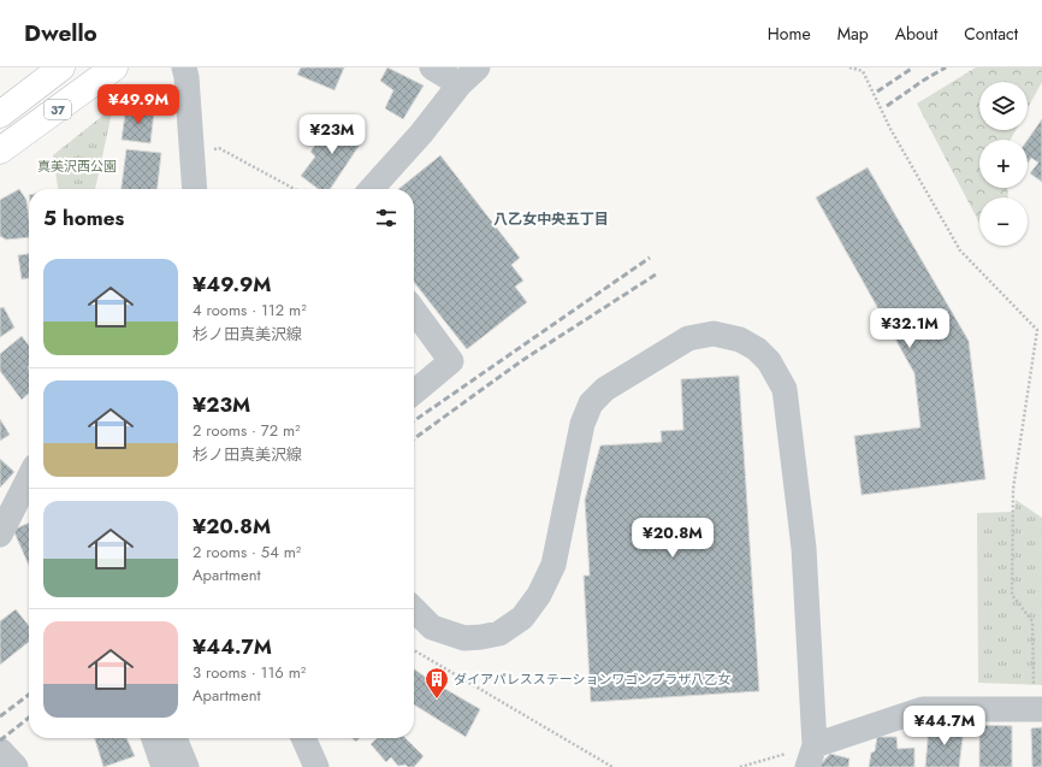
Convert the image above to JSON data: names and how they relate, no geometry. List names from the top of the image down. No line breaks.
{"streets":{"main road":["37"]},"districts":["八乙女中央五丁目"],"parks":["真美沢西公園"],"places":{"building":["ダイアパレスステーションワゴンプラザ八乙女"]},"page":{"header":"Dwello","nav":["Home","Map","About","Contact"],"map_buttons":["+","−"],"price":["¥49.9M","¥23M","¥32.1M","¥20.8M","¥44.7M"],"heading":"5 homes","list":[{"name":"¥49.9M","note":"4 rooms · 112 m² · 杉ノ田真美沢線"},{"name":"¥23M","note":"2 rooms · 72 m² · 杉ノ田真美沢線"},{"name":"¥20.8M","note":"2 rooms · 54 m² · Apartment"},{"name":"¥44.7M","note":"3 rooms · 116 m² · Apartment"}]}}
